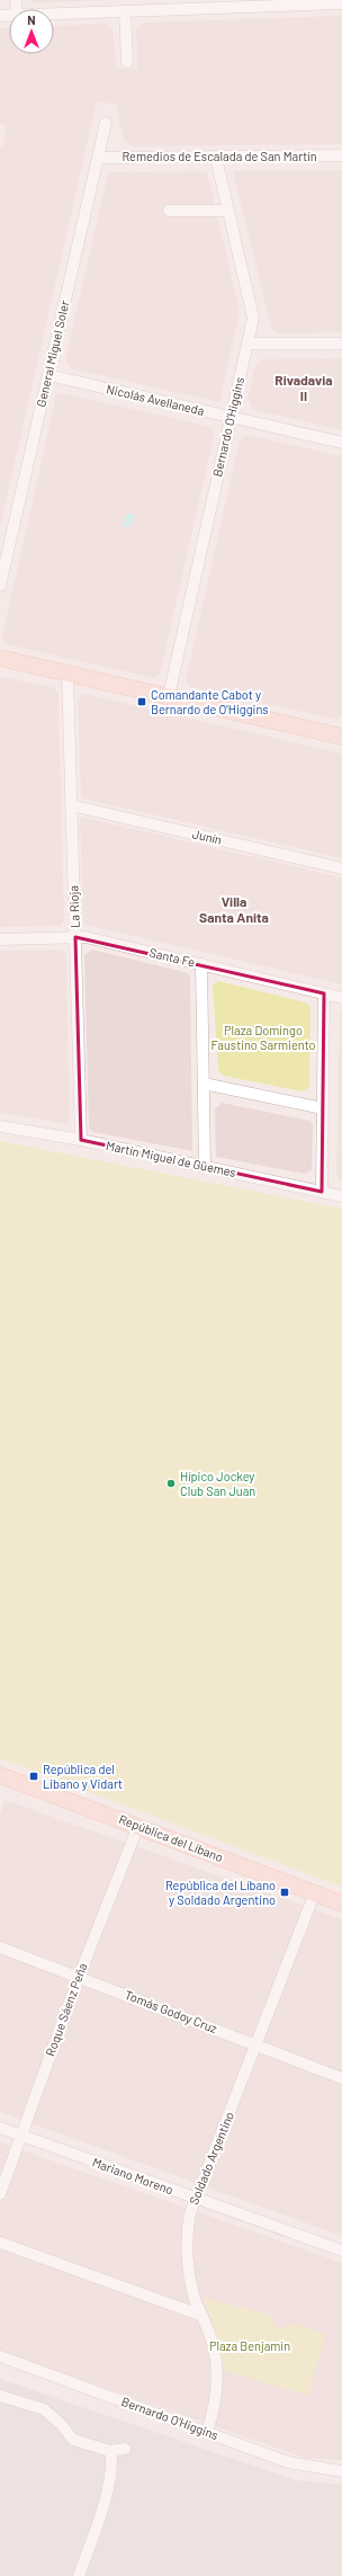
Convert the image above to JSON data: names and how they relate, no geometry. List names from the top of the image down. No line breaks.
{"streets":{"main road":["República del Líbano"],"street":["Remedios de Escalada de San Martín","General Miguel Soler","Nicolás Avellaneda","Bernardo O'Higgins","Junín","La Rioja","Santa Fe","Martín Miguel de Güemes","Roque Sáenz Peña","Tomás Godoy Cruz","Soldado Argentino","Mariano Moreno"]},"crossings":[["Remedios de Escalada de San Martín","General Miguel Soler"],["Remedios de Escalada de San Martín","Bernardo O'Higgins"],["General Miguel Soler","Nicolás Avellaneda"],["Nicolás Avellaneda","Bernardo O'Higgins"],["Bernardo O'Higgins","Soldado Argentino"],["Junín","La Rioja"],["La Rioja","Santa Fe"],["La Rioja","Martín Miguel de Güemes"],["República del Líbano","Roque Sáenz Peña"],["República del Líbano","Soldado Argentino"],["Roque Sáenz Peña","Tomás Godoy Cruz"],["Roque Sáenz Peña","Mariano Moreno"],["Tomás Godoy Cruz","Soldado Argentino"],["Soldado Argentino","Mariano Moreno"]],"districts":["Rivadavia II","Villa Santa Anita"],"parks":["Plaza Domingo Faustino Sarmiento","Plaza Benjamin"],"places":{"transit":["Comandante Cabot y Bernardo de O'Higgins","República del Libano y Vidart","República del Líbano y Soldado Argentino"],"other":["Hípico Jockey Club San Juan"]},"north":"top"}
